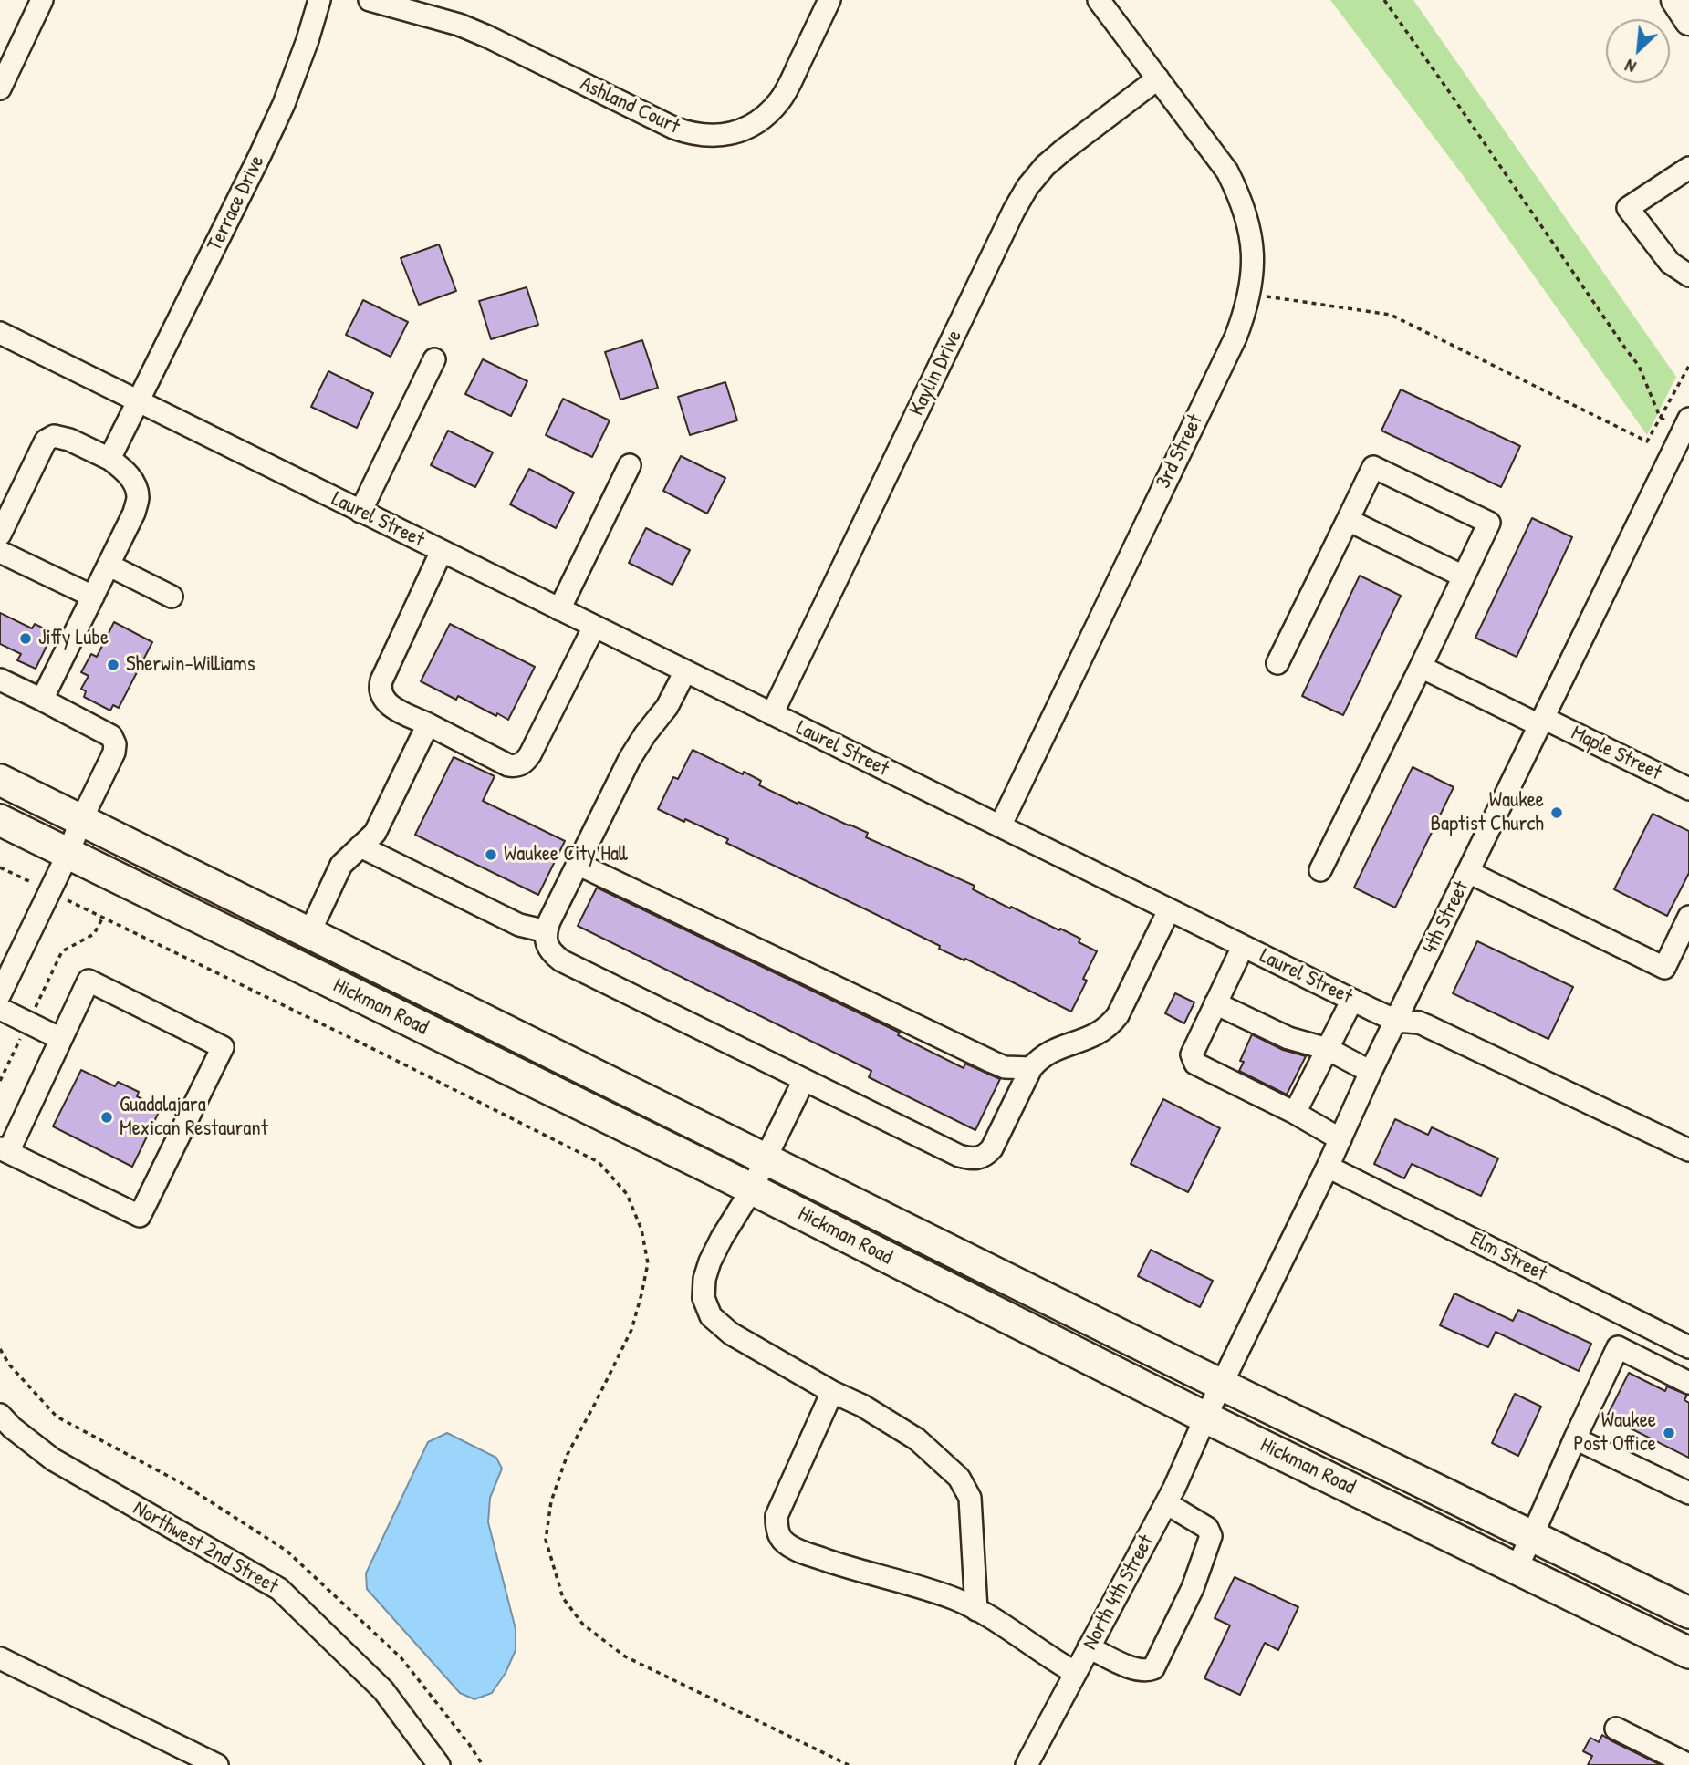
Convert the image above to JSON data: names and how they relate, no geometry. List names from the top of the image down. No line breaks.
{"streets":{"highway":["Hickman Road"],"street":["Ashland Court","Terrace Drive","Kaylin Drive","3rd Street","Laurel Street","Maple Street","4th Street","Elm Street","Northwest 2nd Street","North 4th Street"]},"crossings":[["Terrace Drive","Laurel Street"],["Kaylin Drive","3rd Street"],["Kaylin Drive","Laurel Street"],["3rd Street","Laurel Street"],["Laurel Street","4th Street"],["Maple Street","4th Street"],["4th Street","Hickman Road"],["4th Street","Elm Street"],["4th Street","North 4th Street"],["Hickman Road","North 4th Street"]],"places":["Jiffy Lube","Sherwin-Williams","Waukee Baptist Church","Waukee City Hall","Guadalajara Mexican Restaurant","Waukee Post Office"],"north":"bottom left"}
